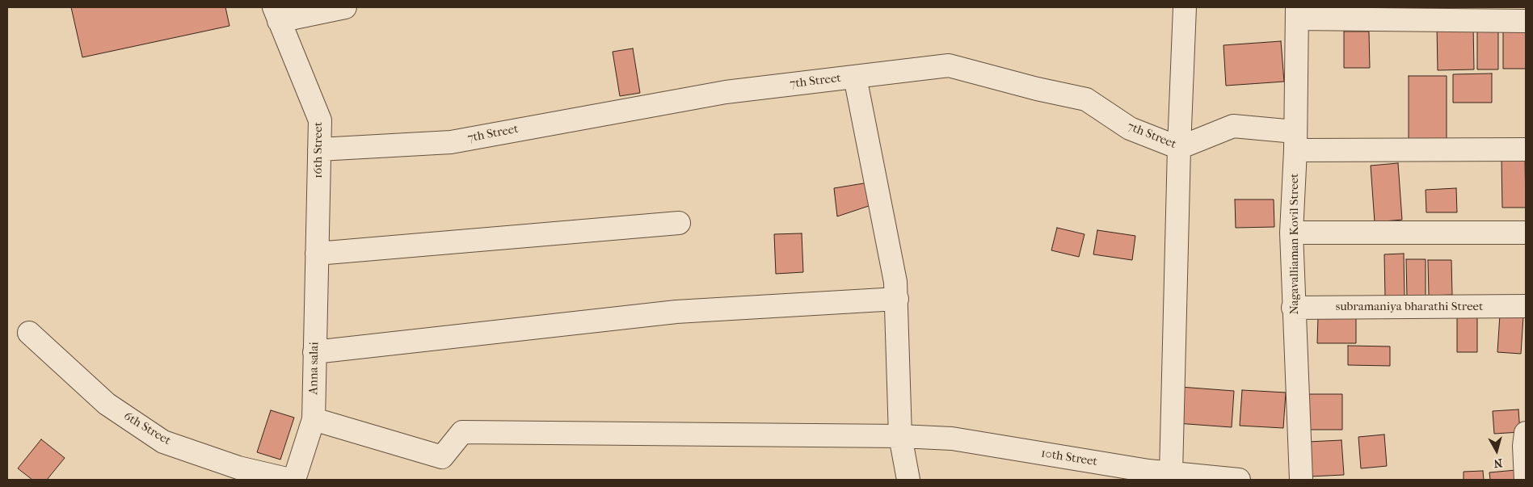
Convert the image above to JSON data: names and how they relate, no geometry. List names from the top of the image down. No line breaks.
{"streets":{"street":["7th Street","16th Street","Nagavalliaman Kovil Street","subramaniya bharathi Street","Anna salai","6th Street","10th Street"]},"crossings":[["7th Street","16th Street"],["7th Street","Nagavalliaman Kovil Street"],["16th Street","Anna salai"],["Nagavalliaman Kovil Street","subramaniya bharathi Street"],["Anna salai","10th Street"]],"north":"bottom"}
